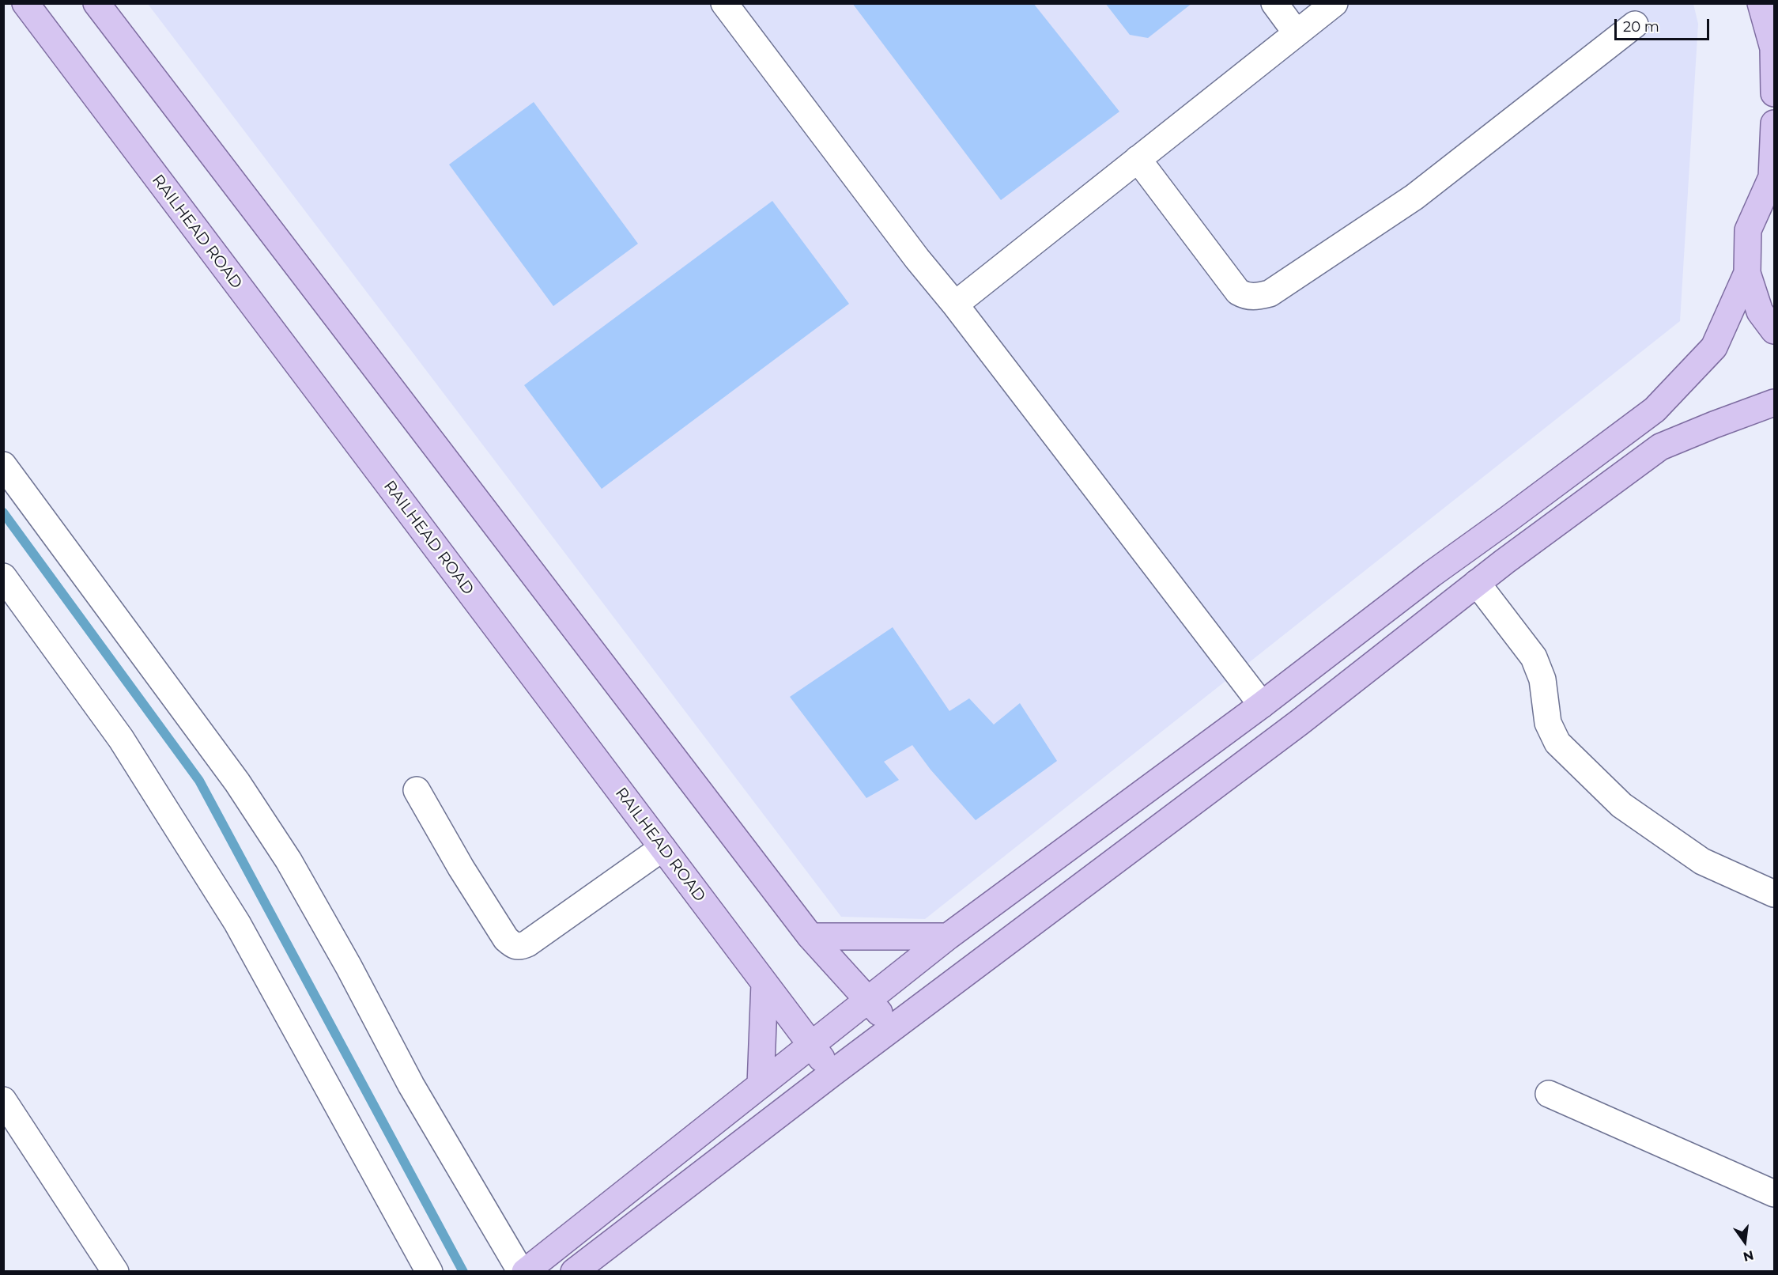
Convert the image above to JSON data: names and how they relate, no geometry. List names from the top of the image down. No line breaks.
{"streets":{"main road":["RAILHEAD ROAD"]},"scale_bar":"20 m","north":"bottom"}
